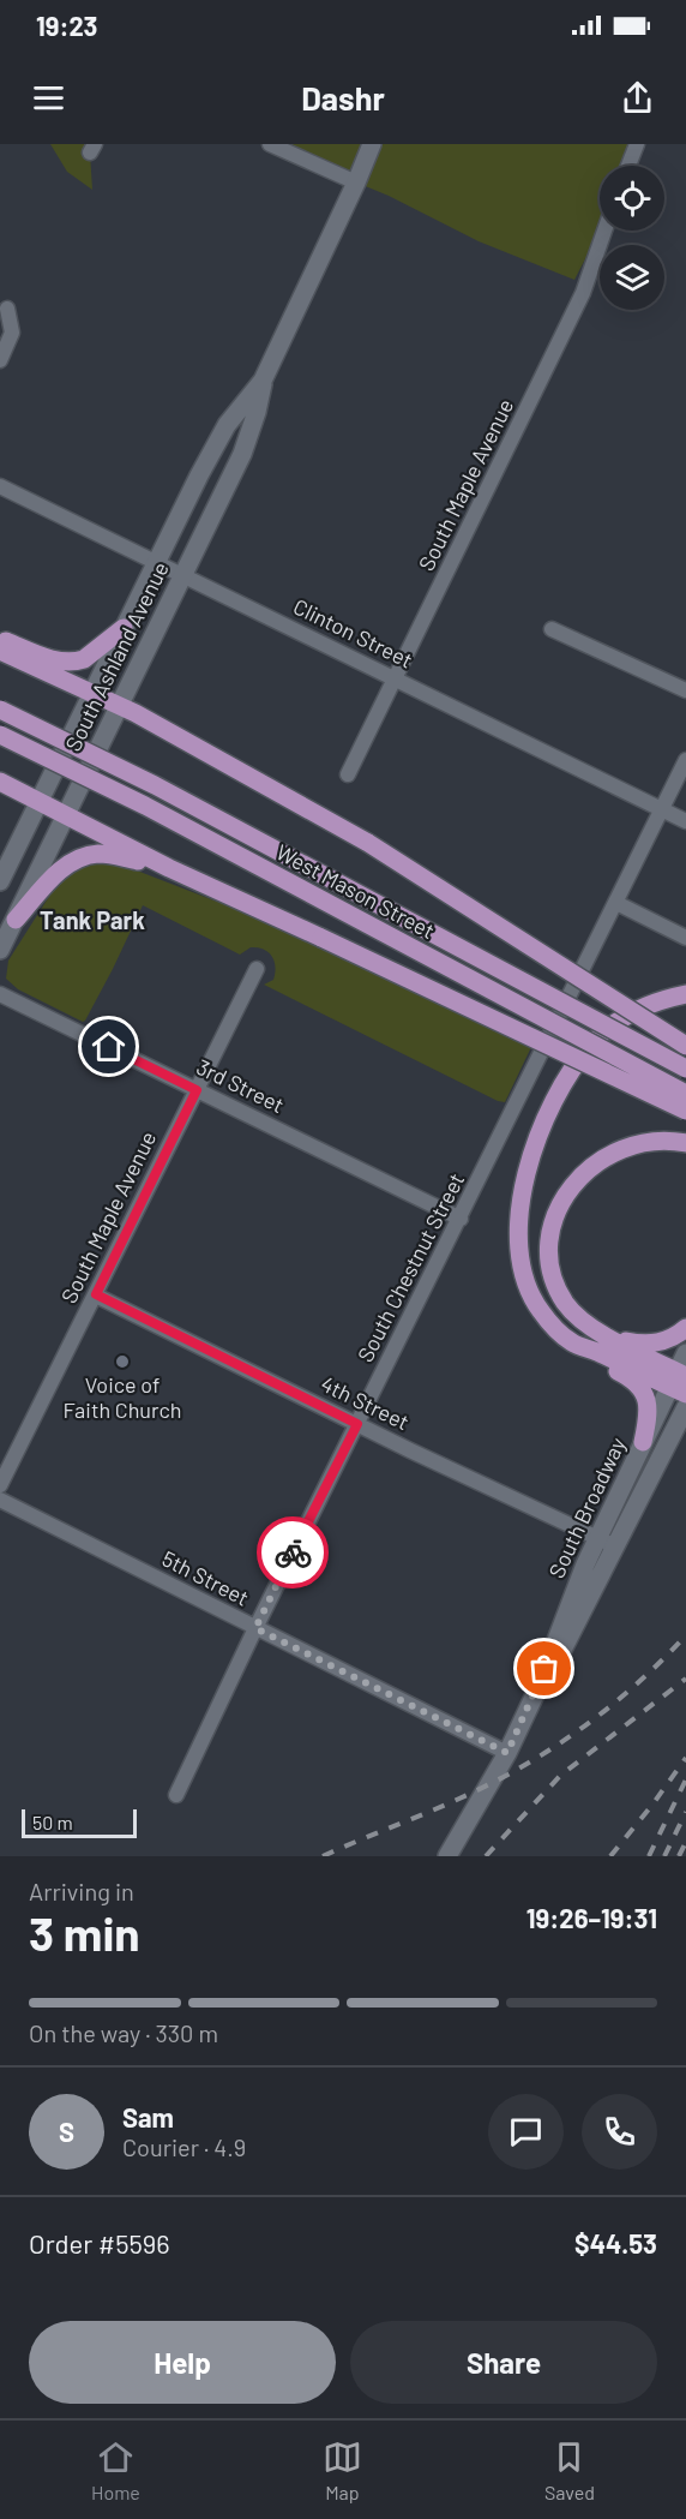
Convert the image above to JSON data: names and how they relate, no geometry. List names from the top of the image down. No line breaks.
{"streets":{"main road":["South Ashland Avenue","West Mason Street","South Broadway"],"street":["South Maple Avenue","Clinton Street","3rd Street","South Chestnut Street","4th Street","5th Street"]},"crossings":[["South Maple Avenue","Clinton Street"],["South Maple Avenue","3rd Street"],["South Maple Avenue","4th Street"],["Clinton Street","South Ashland Avenue"],["Clinton Street","South Chestnut Street"],["3rd Street","South Chestnut Street"],["South Chestnut Street","4th Street"],["South Chestnut Street","5th Street"],["4th Street","South Broadway"],["South Broadway","5th Street"]],"districts":["Tank Park"],"places":["Voice of Faith Church"],"scale_bar":"50 m","page":{"status":"19:23","header":"Dashr","scale":"50 m","heading":["3 min","Arriving in","19:26–19:31"],"panel":["Sam","Courier · 4.9","Order #5596","$44.53"],"bar":"On the way · 330 m","round":"S","buttons":["Help","Share"],"tabs":["Home","Map","Saved"]}}
